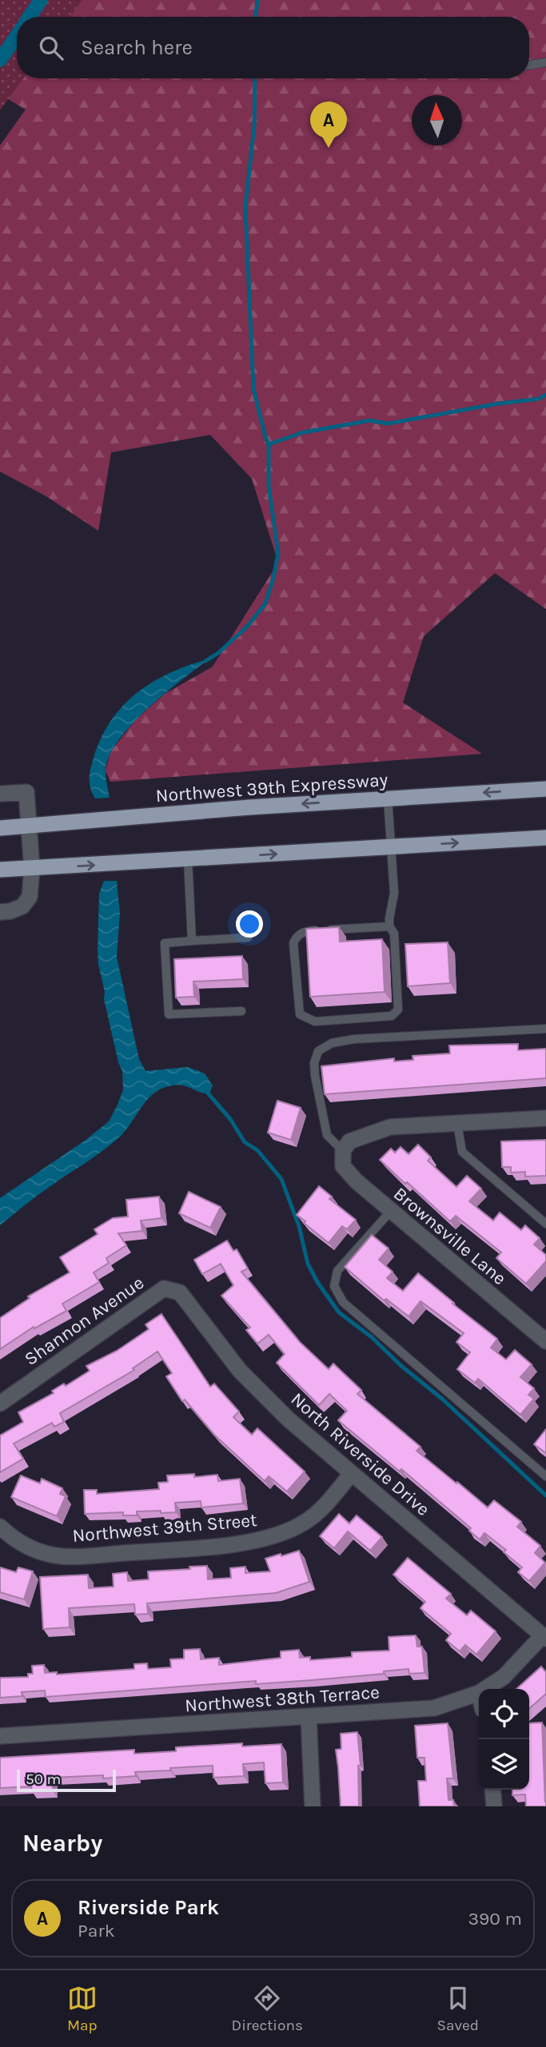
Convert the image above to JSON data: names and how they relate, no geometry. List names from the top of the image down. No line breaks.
{"streets":{"highway":["Northwest 39th Expressway"],"street":["Brownsville Lane","Shannon Avenue","North Riverside Drive","Northwest 39th Street","Northwest 38th Terrace"]},"crossings":[["Shannon Avenue","North Riverside Drive"],["North Riverside Drive","Northwest 39th Street"],["North Riverside Drive","Northwest 38th Terrace"]],"scale_bar":"50 m","north":"top","page":{"search":"Search here","pins":"A","scale":"50 m","heading":"Nearby","list":[{"mark":"A","name":"Riverside Park","note":"Park","value":"390 m"}],"nav":["Map","Directions","Saved"]}}
